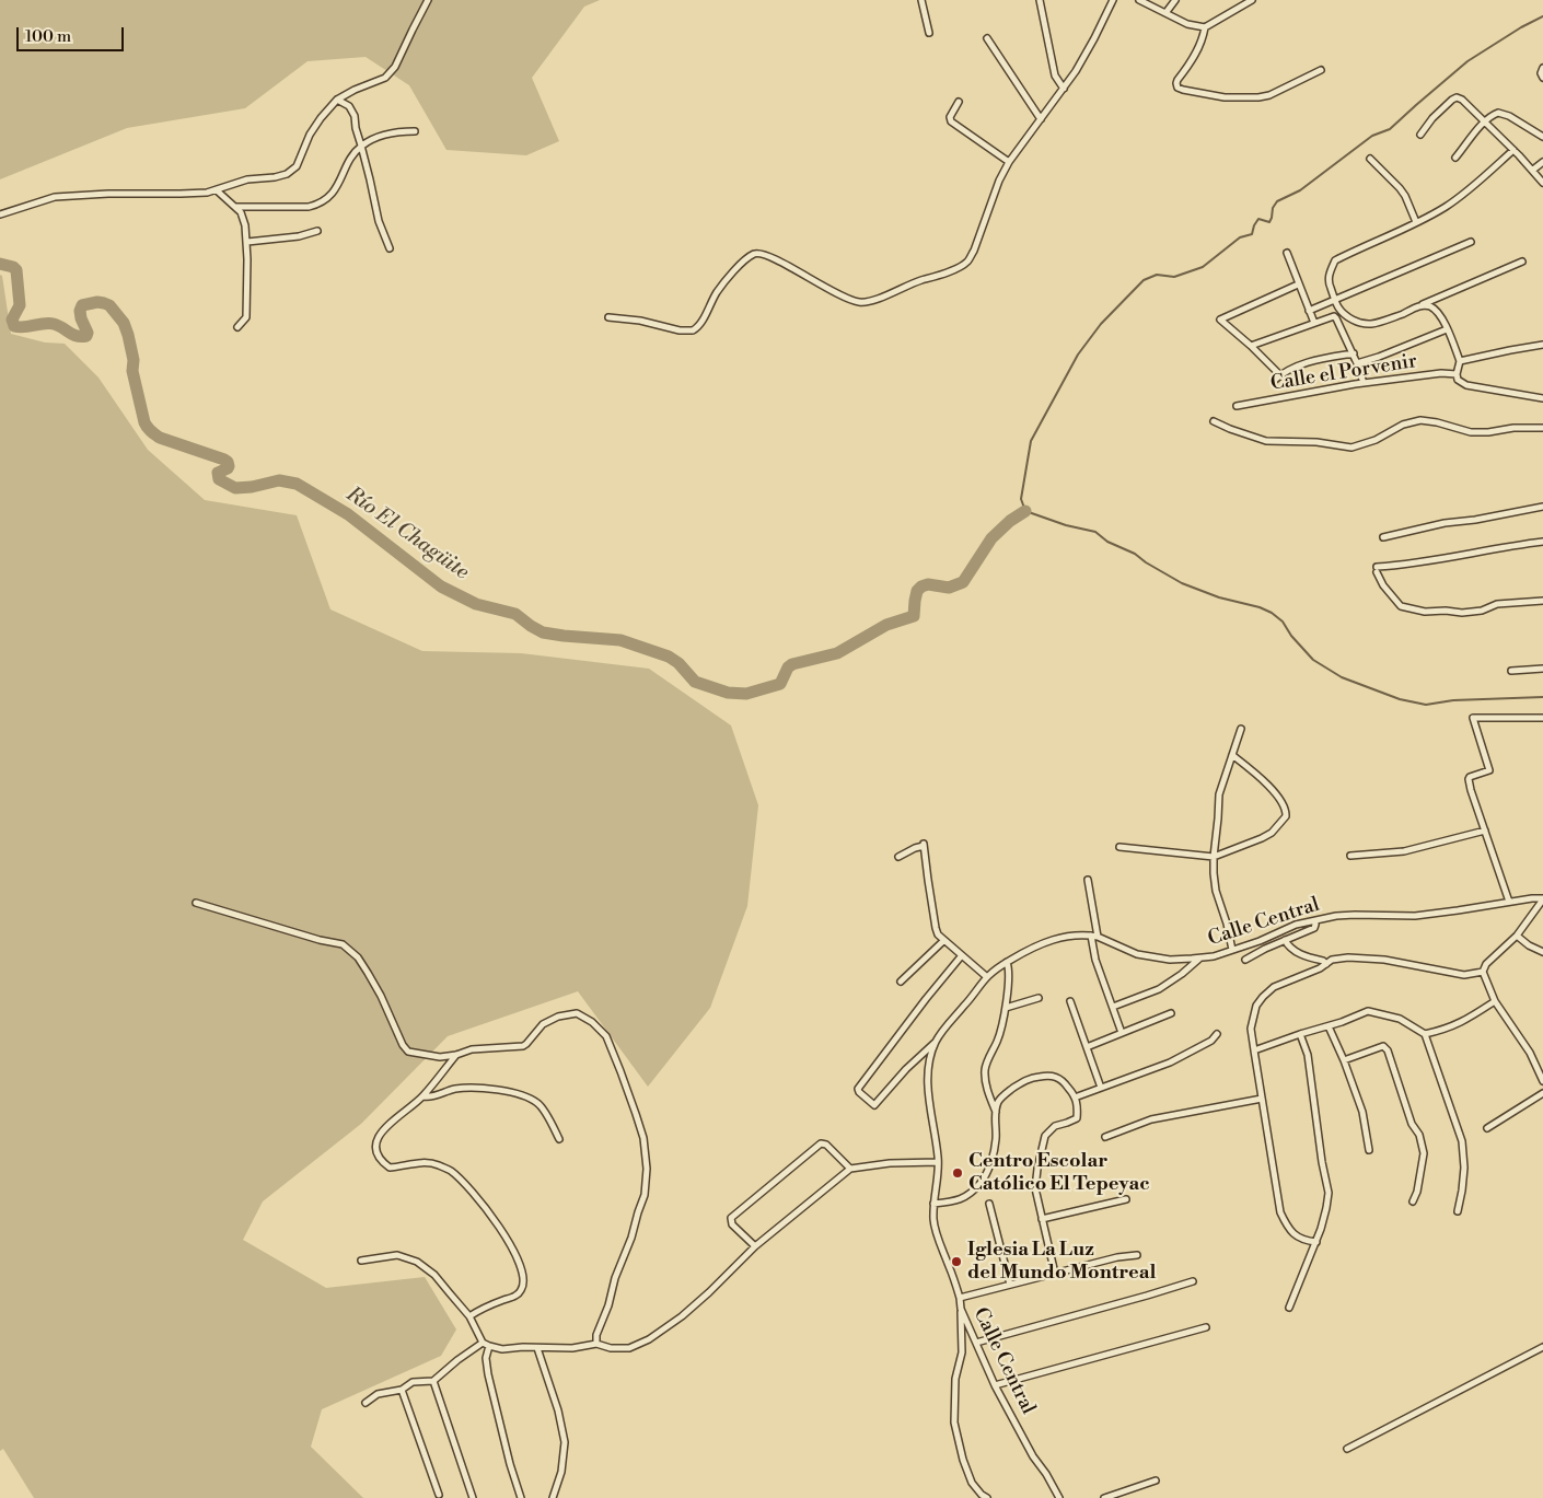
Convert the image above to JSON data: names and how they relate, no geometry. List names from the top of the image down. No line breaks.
{"streets":{"street":["Calle el Porvenir","Calle Central"]},"water":["Río El Chagüite"],"places":["Centro Escolar Católico El Tepeyac","Iglesia La Luz del Mundo Montreal"],"scale_bar":"100 m"}
